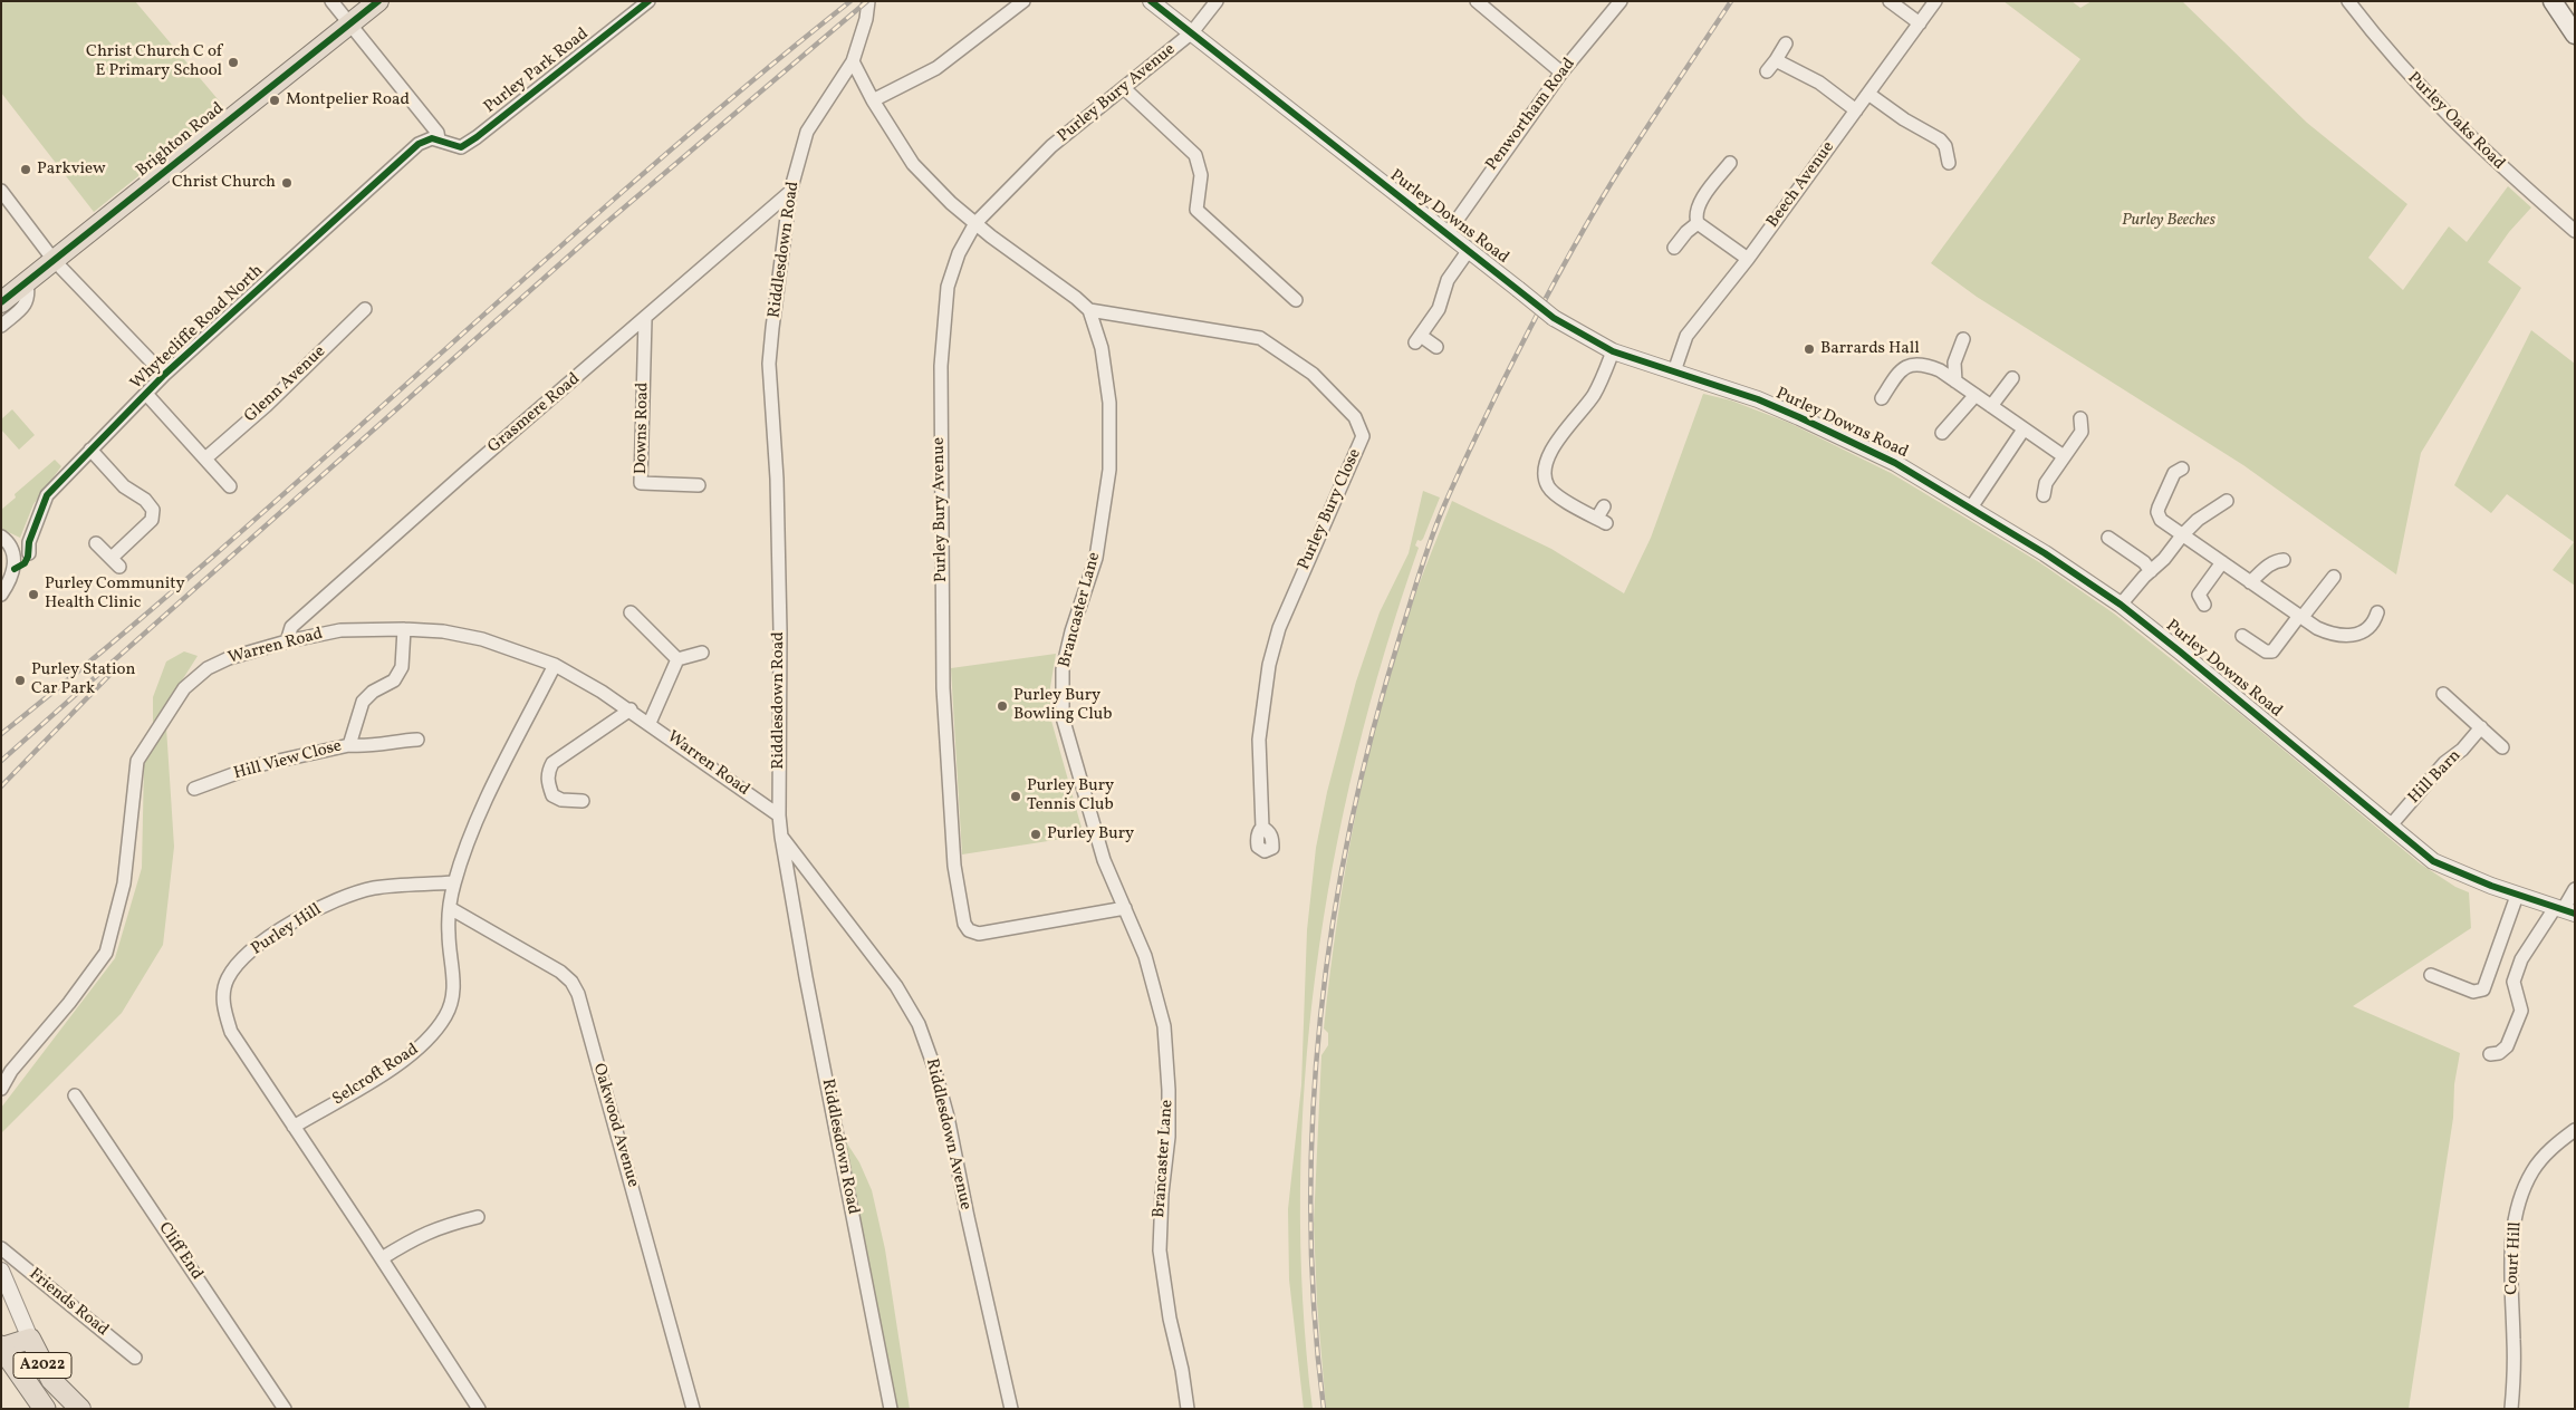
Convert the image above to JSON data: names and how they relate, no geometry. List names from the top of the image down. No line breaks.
{"streets":{"main road":["Brighton Road","A2022"],"street":["Purley Park Road","Purley Bury Avenue","Penwortham Road","Purley Oaks Road","Beech Avenue","Purley Downs Road","Riddlesdown Road","Whytecliffe Road North","Glenn Avenue","Grasmere Road","Downs Road","Purley Bury Close","Brancaster Lane","Warren Road","Hill View Close","Hill Barn","Purley Hill","Selcroft Road","Oakwood Avenue","Riddlesdown Avenue","Cliff End","Court Hill","Friends Road"]},"crossings":[["Purley Park Road","Whytecliffe Road North"],["Purley Bury Avenue","Purley Downs Road"],["Purley Bury Avenue","Brancaster Lane"],["Penwortham Road","Purley Downs Road"],["Beech Avenue","Purley Downs Road"],["Purley Downs Road","Hill Barn"],["Riddlesdown Road","Grasmere Road"],["Riddlesdown Road","Warren Road"],["Riddlesdown Road","Riddlesdown Avenue"],["Grasmere Road","Downs Road"],["Grasmere Road","Warren Road"],["Purley Bury Close","Brancaster Lane"],["Warren Road","Hill View Close"],["Warren Road","Selcroft Road"],["Purley Hill","Selcroft Road"],["Selcroft Road","Oakwood Avenue"]],"parks":["Purley Beeches"],"places":["Christ Church C of E Primary School","Montpelier Road","Parkview","Christ Church","Barrards Hall","Purley Community Health Clinic","Purley Station Car Park","Purley Bury Bowling Club","Purley Bury Tennis Club","Purley Bury"]}
